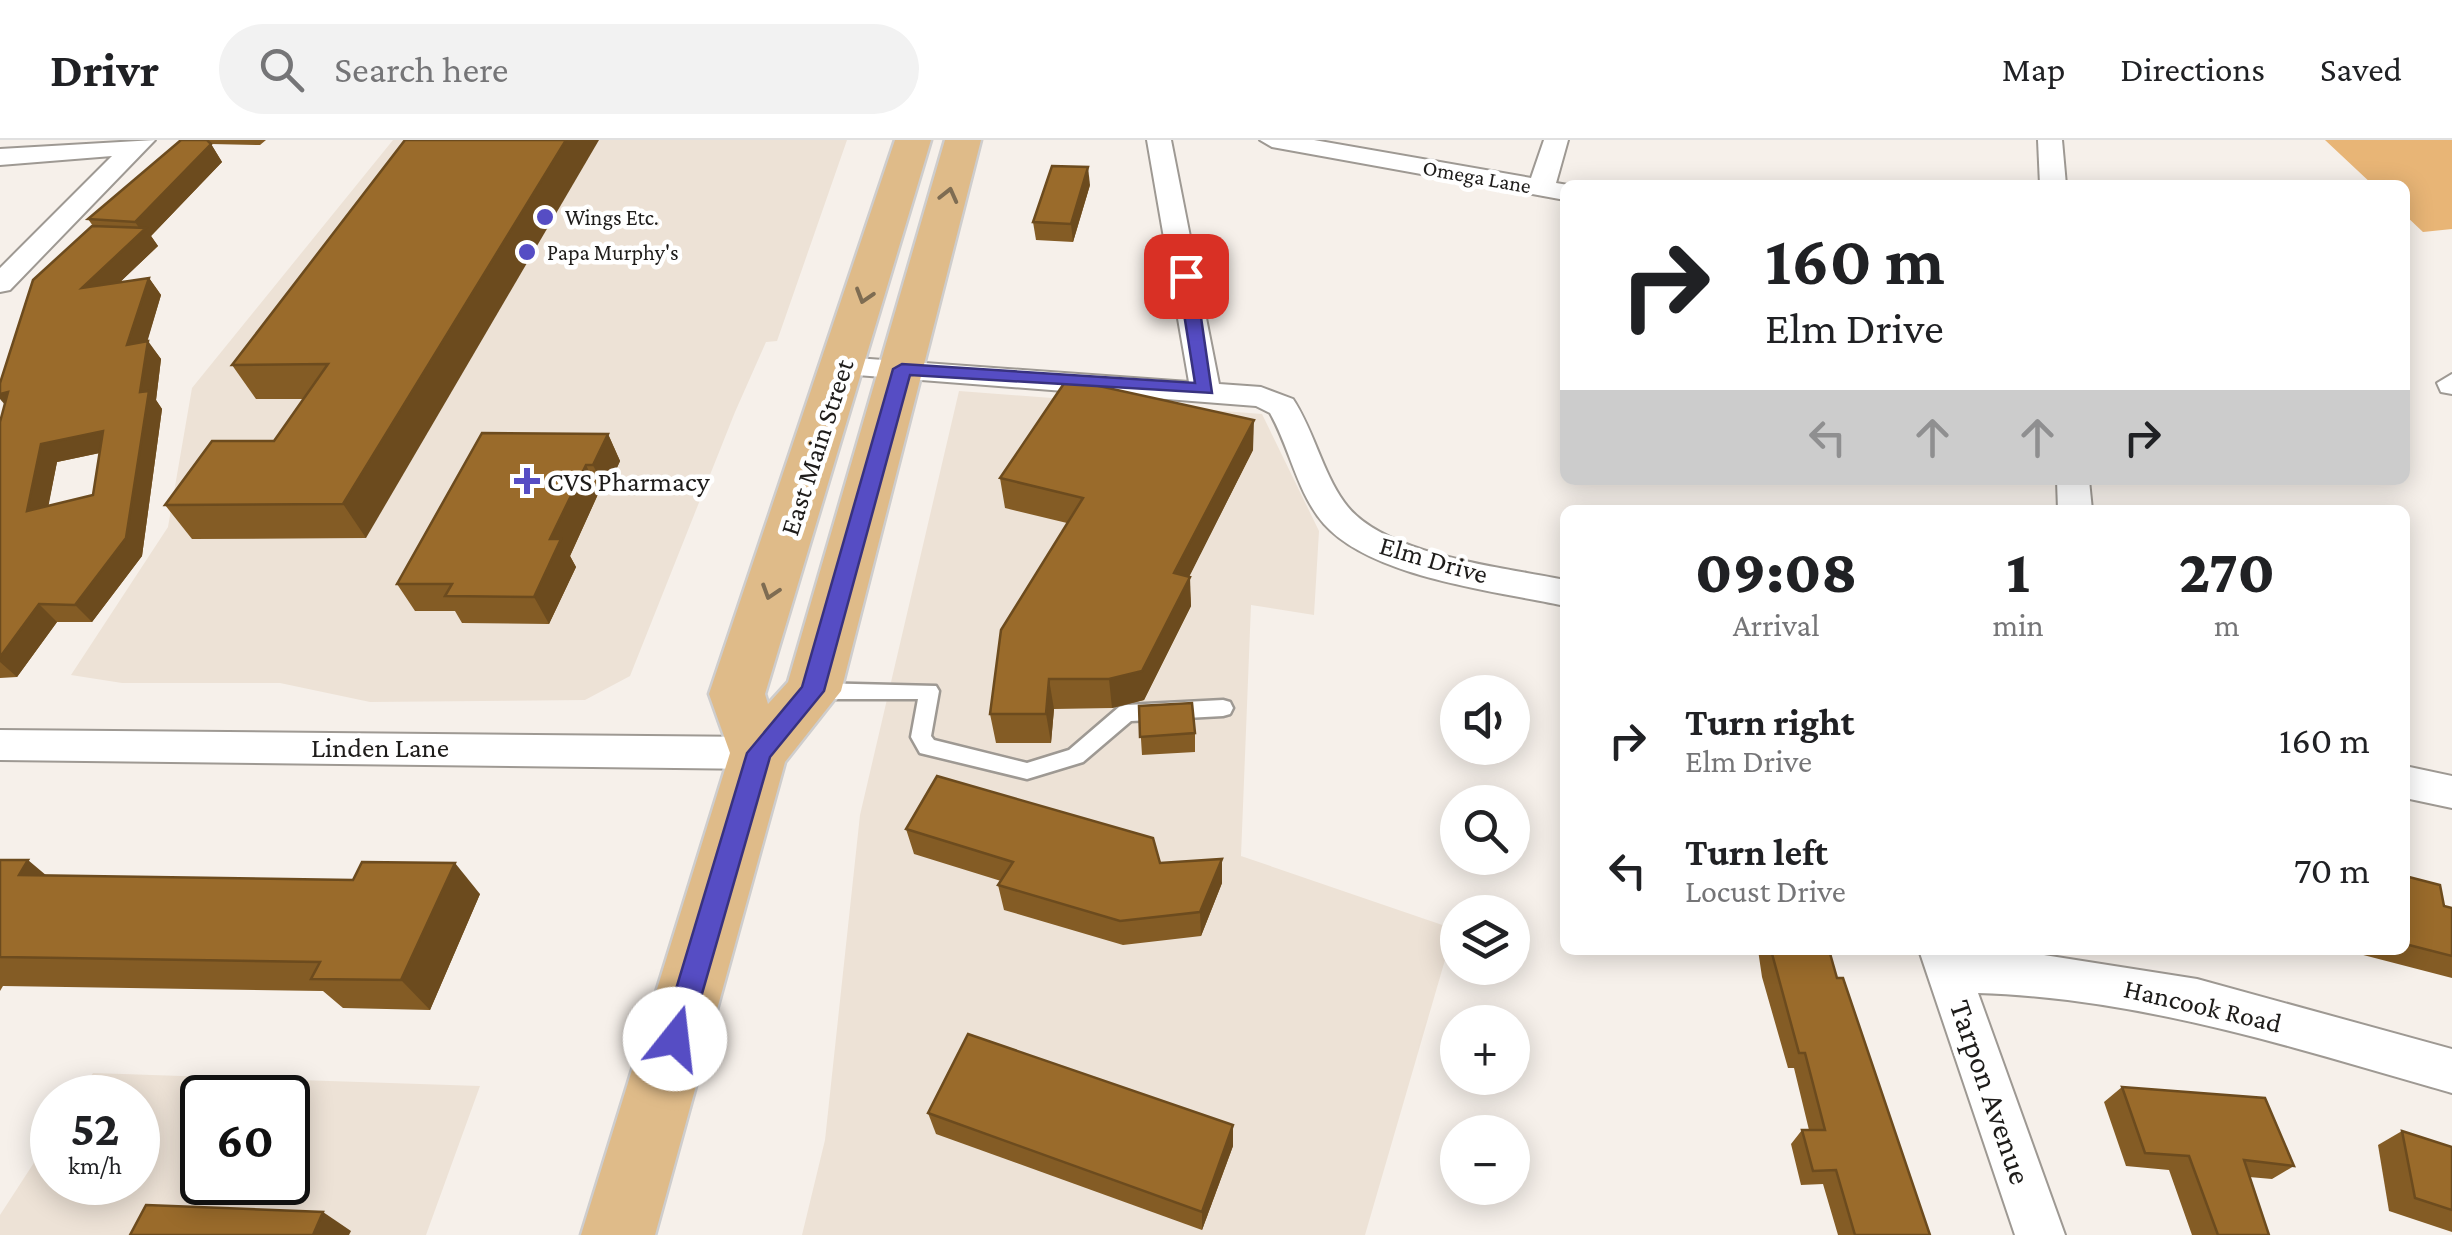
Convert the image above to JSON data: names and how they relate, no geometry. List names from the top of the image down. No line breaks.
{"streets":{"main road":["East Main Street"],"street":["Omega Lane","Elm Drive","Linden Lane","Hancook Road","Tarpon Avenue"]},"crossings":[["East Main Street","Elm Drive"],["East Main Street","Linden Lane"],["Hancook Road","Tarpon Avenue"]],"places":{"other":["Wings Etc.","Papa Murphy's"],"health":["CVS Pharmacy"]},"page":{"header":"Drivr","search":"Search here","nav":["Map","Directions","Saved"],"turn":["160 m","Elm Drive"],"eta":["09:08","Arrival","1","min","270","m"],"map_buttons":["+","−"],"list":[{"name":"Turn right","note":"Elm Drive","value":"160 m"},{"name":"Turn left","note":"Locust Drive","value":"70 m"}],"speed":"52 km/h","limit":"60"}}
